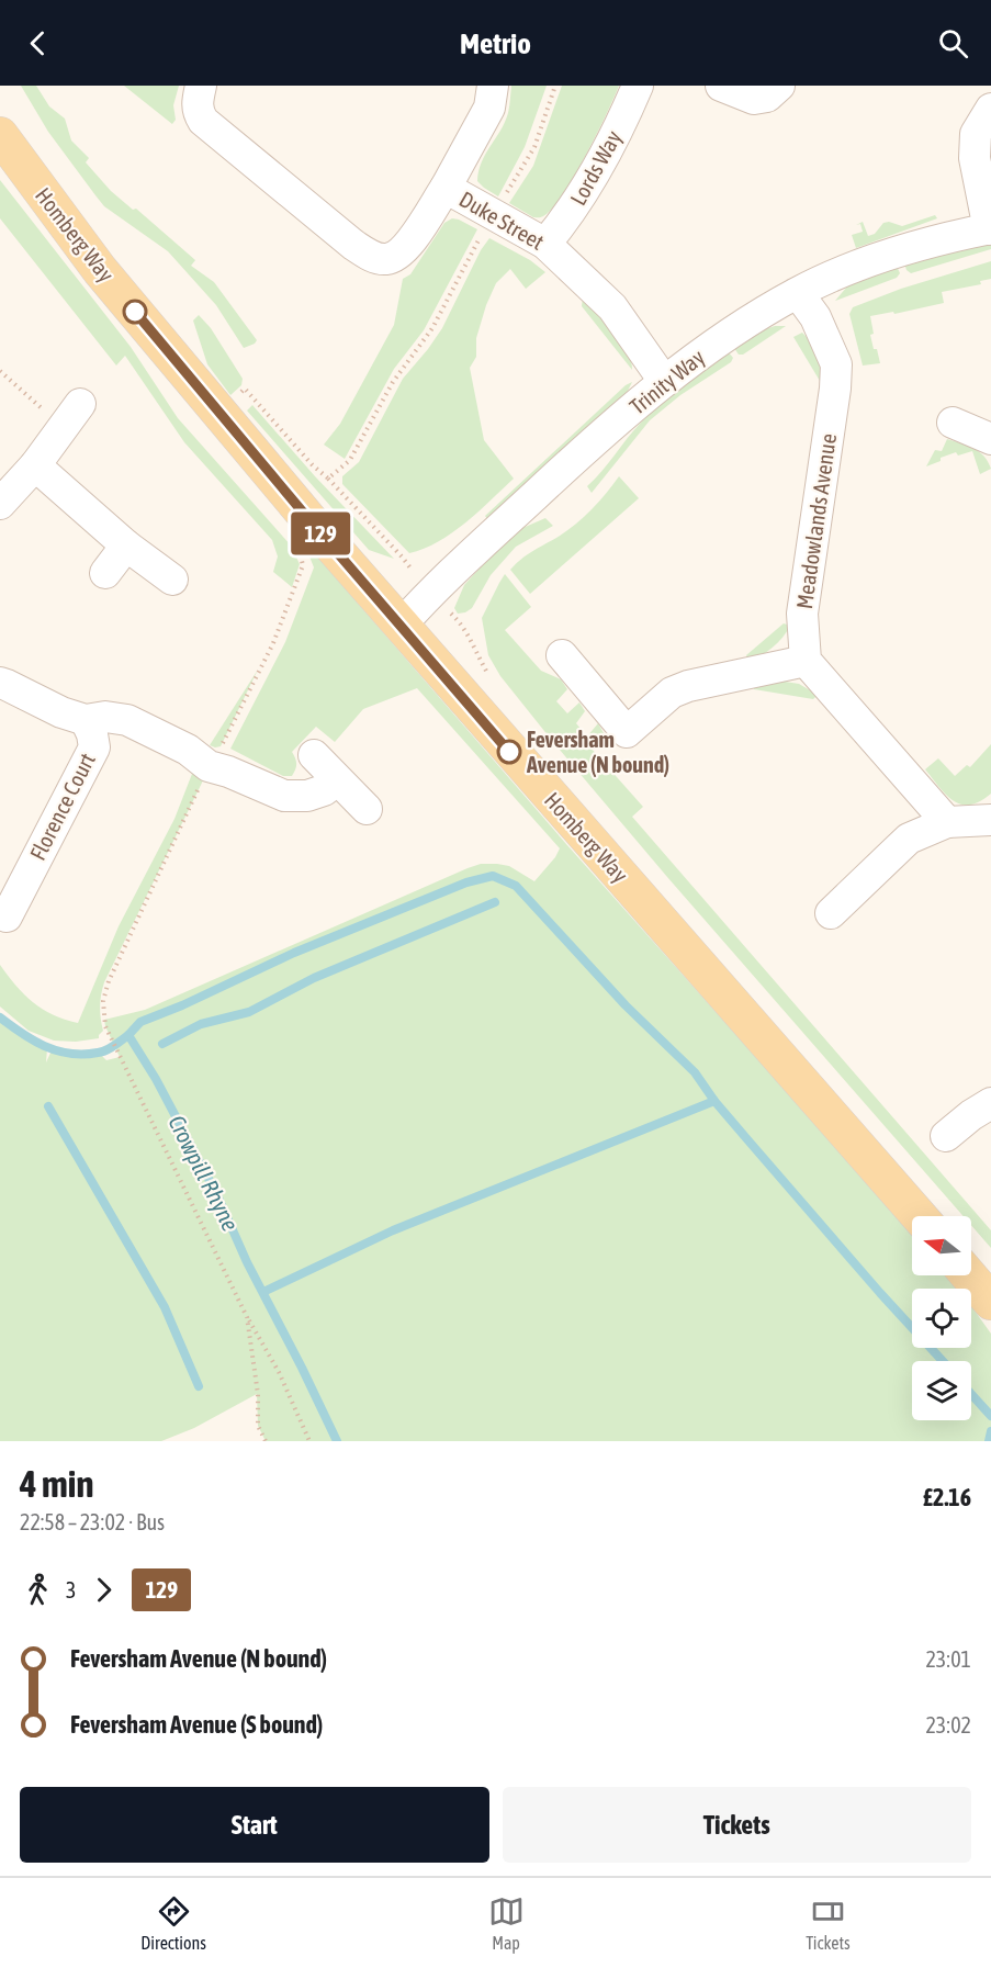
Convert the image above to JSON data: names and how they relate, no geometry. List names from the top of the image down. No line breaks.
{"streets":{"main road":["Homberg Way"],"street":["Lords Way","Duke Street","Trinity Way","Meadowlands Avenue","Florence Court"]},"crossings":[["Lords Way","Duke Street"],["Duke Street","Trinity Way"],["Homberg Way","Trinity Way"],["Trinity Way","Meadowlands Avenue"]],"water":["Crowpill Rhyne"],"places":["Feversham Avenue (N bound)"],"lines":["bus line 129"],"north":"left","page":{"header":"Metrio","on_map":"129","heading":["4 min","22:58 – 23:02 · Bus","£2.16"],"legs":["3","129"],"list":[{"name":"Feversham Avenue (N bound)","value":"23:01"},{"name":"Feversham Avenue (S bound)","value":"23:02"}],"buttons":["Start","Tickets"],"tabs":["Directions","Map","Tickets"]}}
